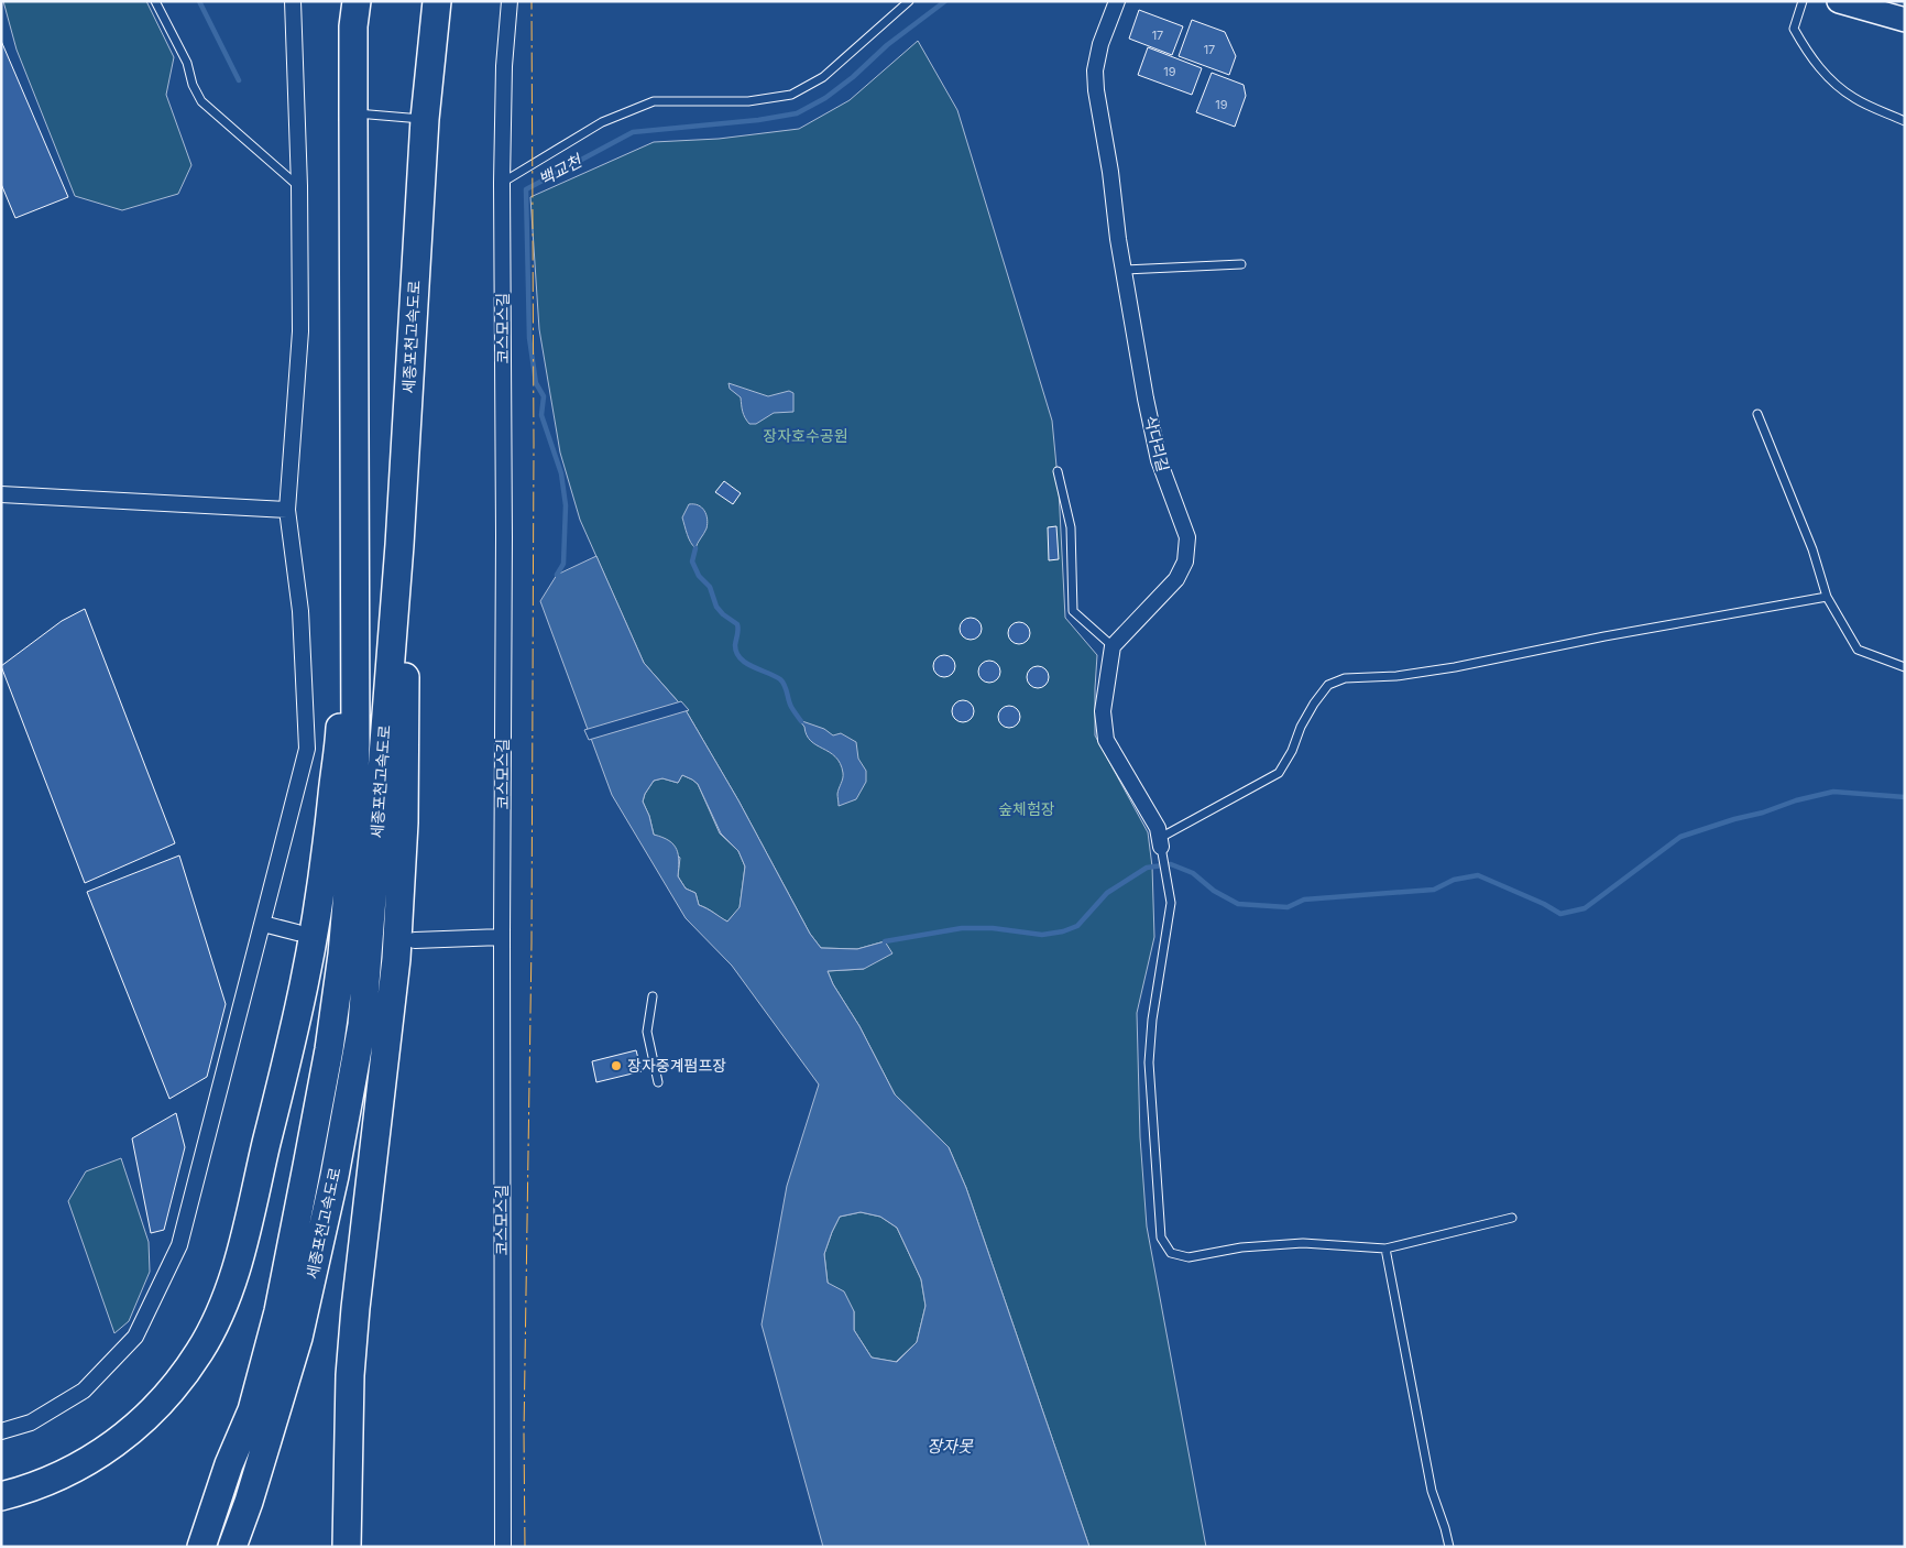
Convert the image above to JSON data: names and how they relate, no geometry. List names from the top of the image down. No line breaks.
{"streets":{"highway":["세종포천고속도로"],"street":["코스모스길","삭다리길"]},"water":["백교천","장자못"],"parks":["장자호수공원","숲체험장"],"places":["장자중계펌프장"],"house_numbers":["17","17","19","19"]}
